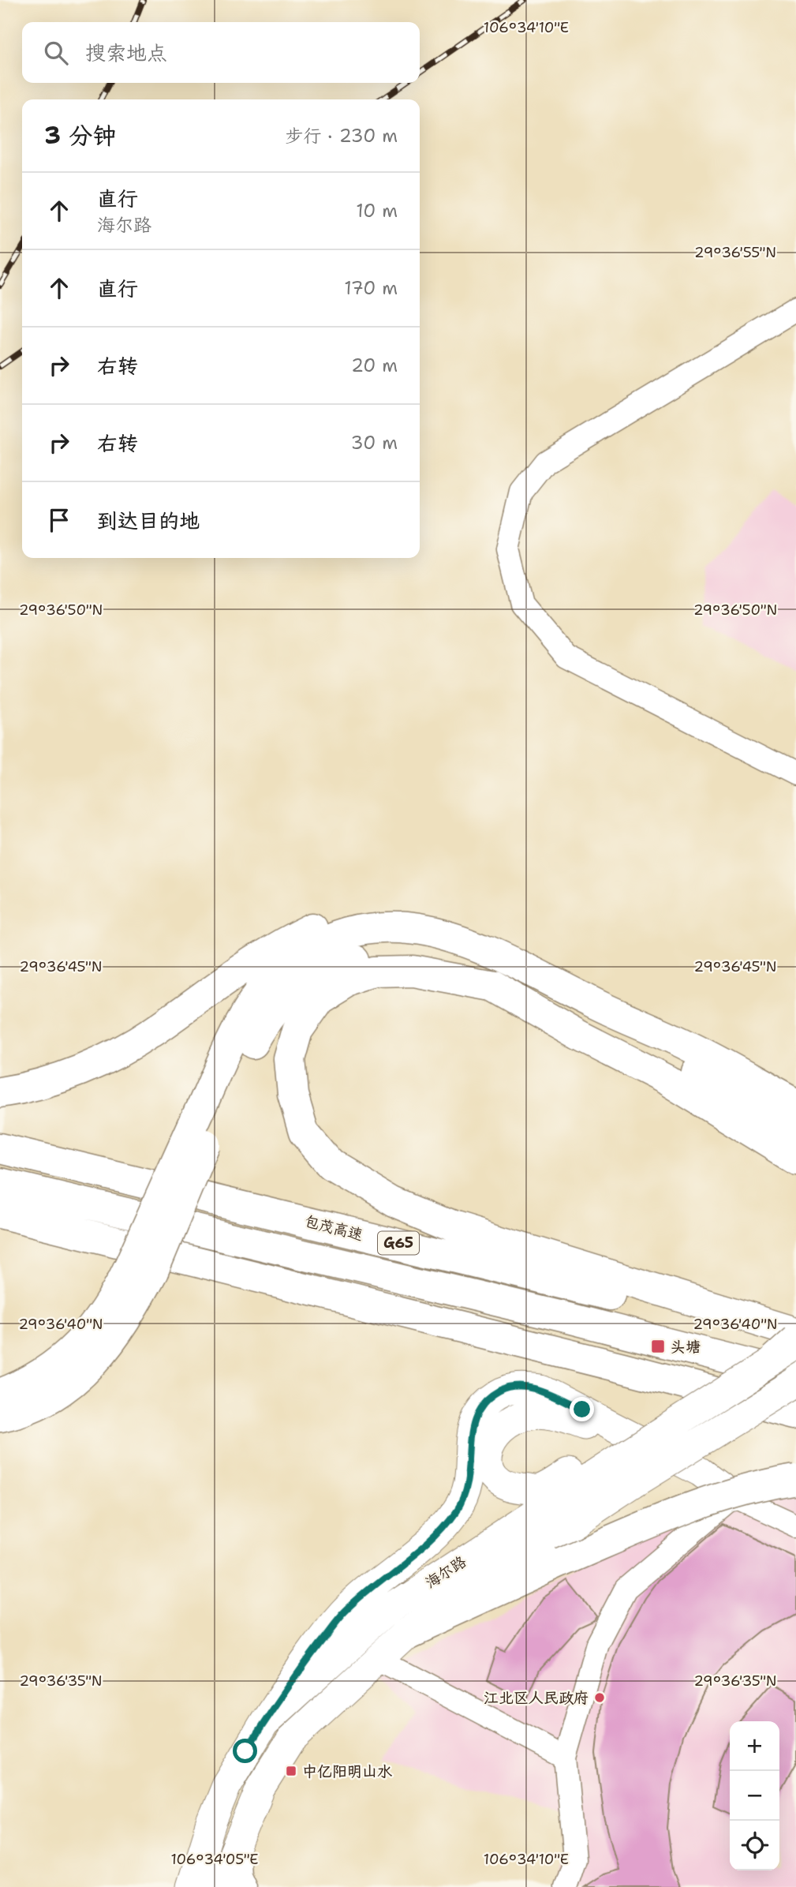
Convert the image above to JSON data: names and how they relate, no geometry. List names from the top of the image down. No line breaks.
{"streets":{"highway":["包茂高速","G65"],"main road":["海尔路"]},"crossings":[["包茂高速","G65"],["包茂高速","海尔路"],["G65","海尔路"]],"places":{"transit":["头塘","中亿阳明山水"],"other":["江北区人民政府"]},"page":{"search":"搜索地点","heading":["3 分钟","步行 · 230 m"],"list":[["直行","海尔路","10 m"],["直行","170 m"],["右转","20 m"],["右转","30 m"],"到达目的地"],"map_buttons":["+","−"]},"coordinates":["106°34'10\"E","29°36'55\"N","29°36'50\"N","29°36'45\"N","29°36'40\"N","29°36'35\"N","106°34'05\"E"]}
